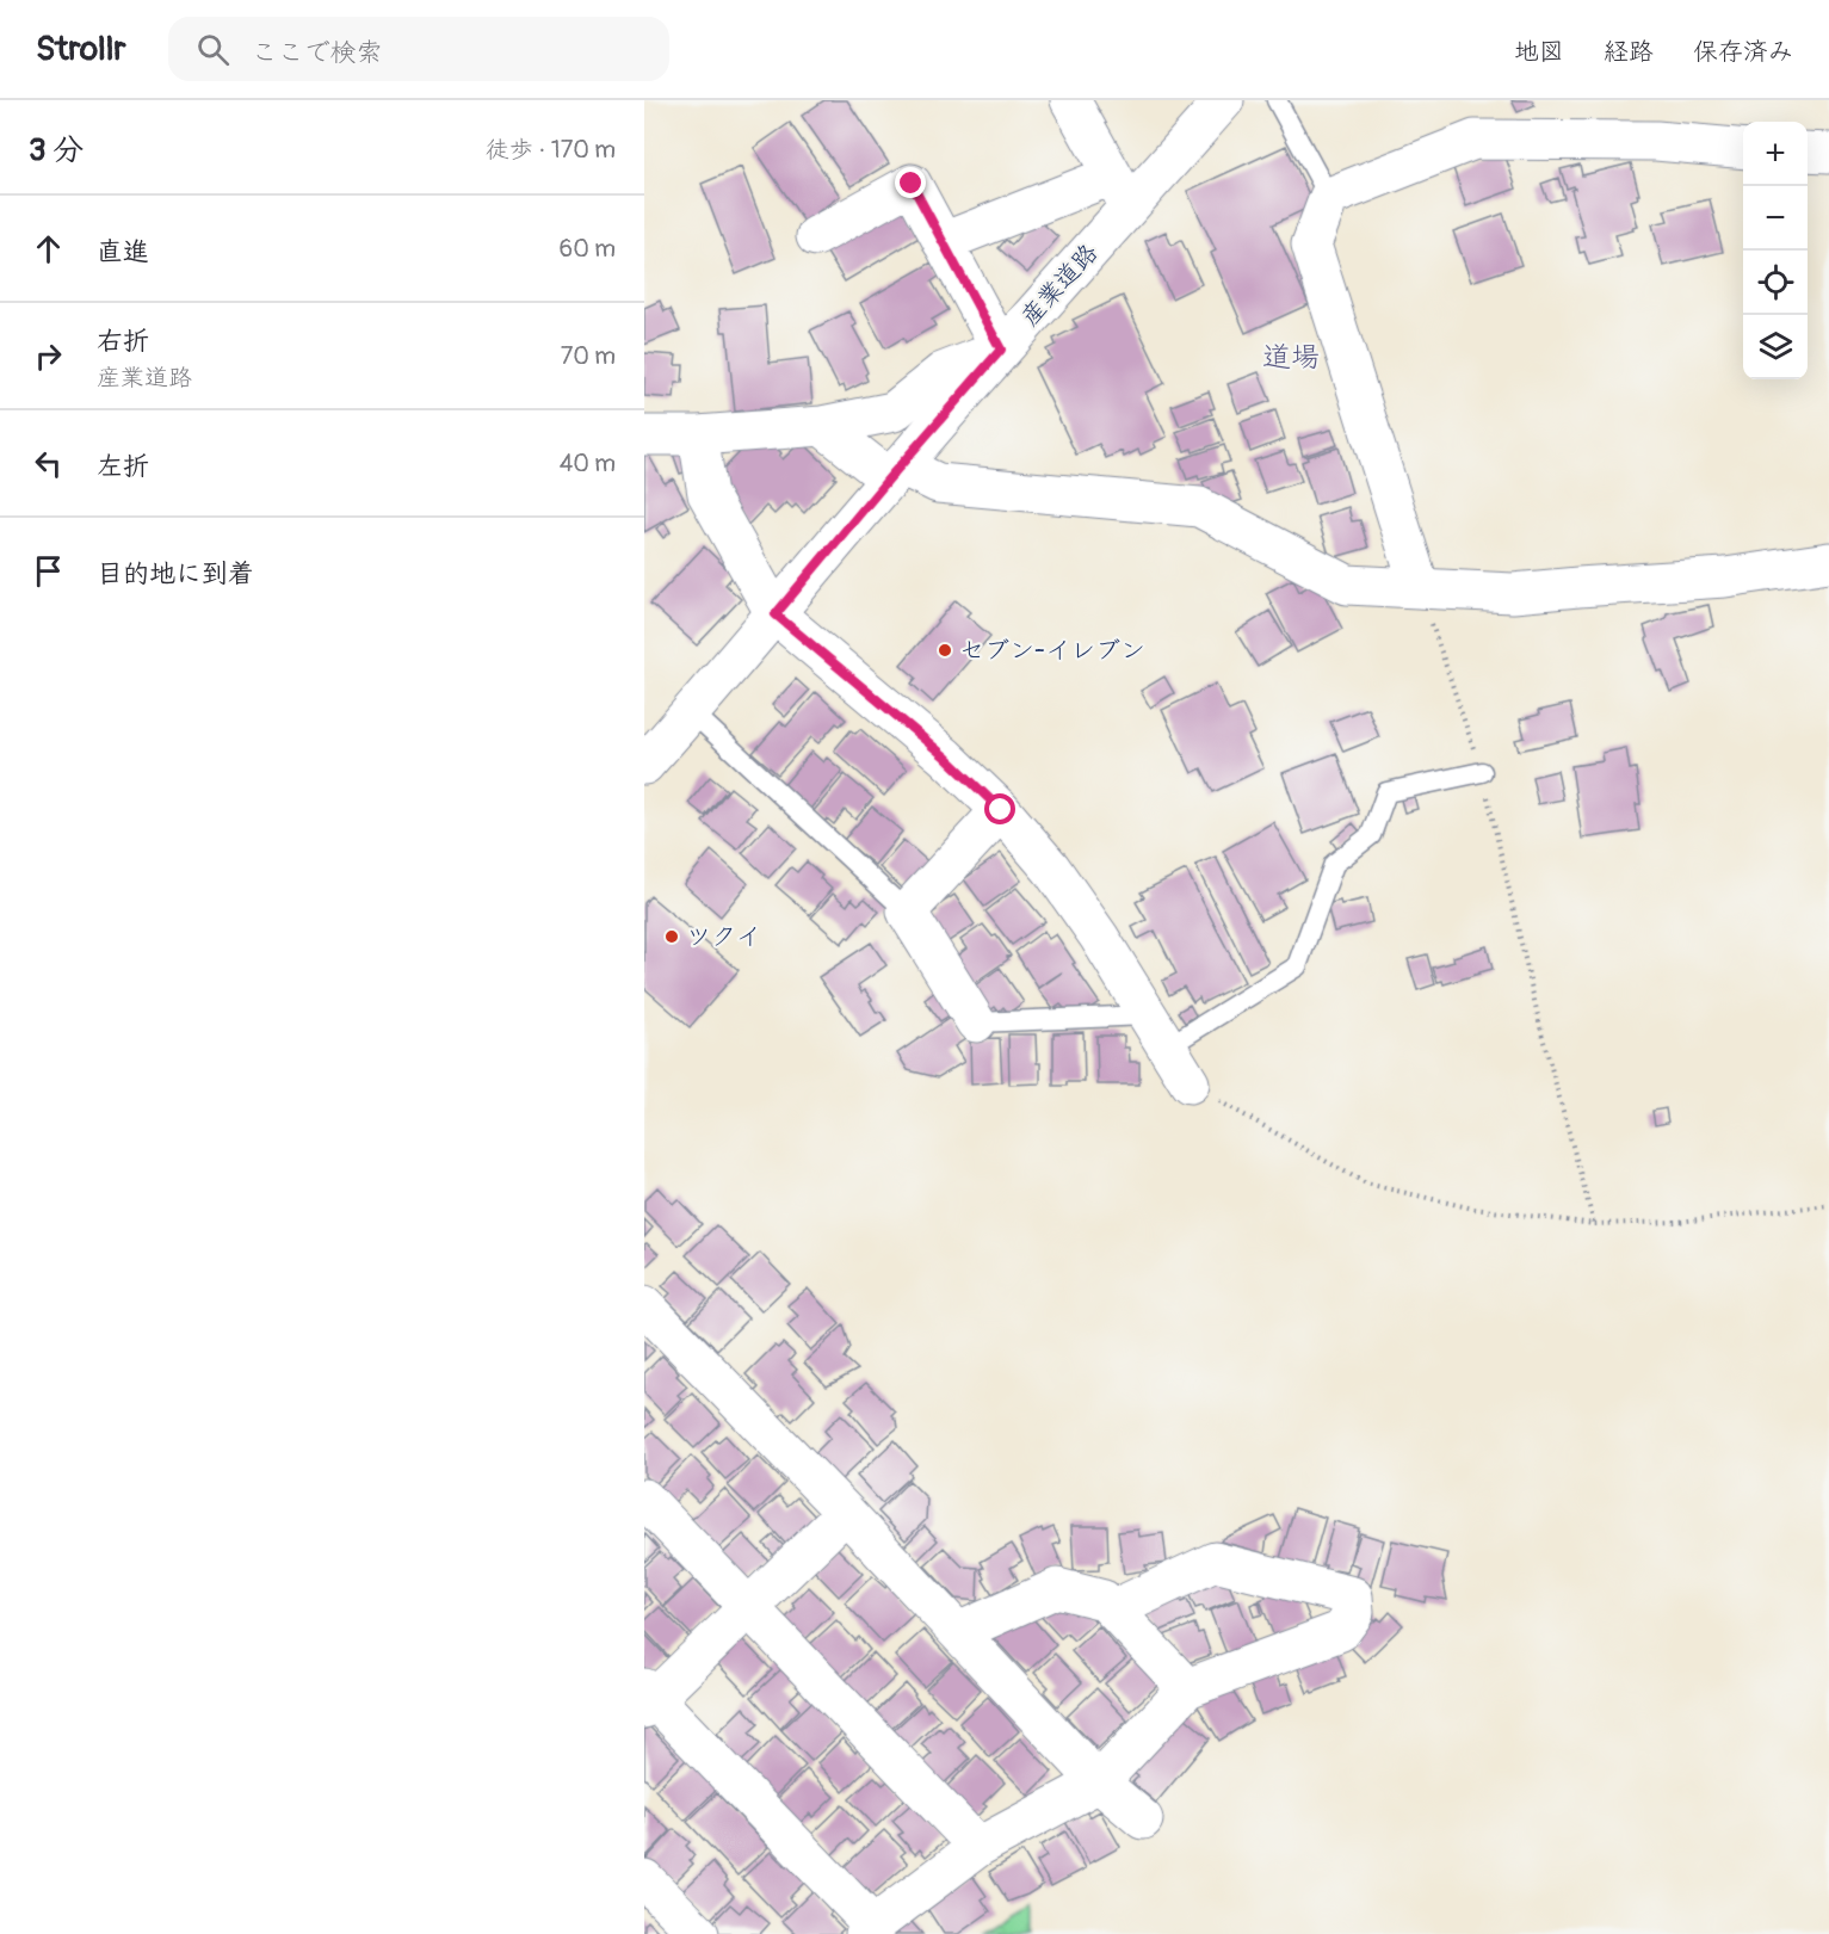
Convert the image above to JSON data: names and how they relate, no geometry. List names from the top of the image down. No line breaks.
{"streets":{"street":["産業道路"]},"districts":["道場"],"places":["セブン-イレブン","ツクイ"],"page":{"header":"Strollr","search":"ここで検索","nav":["地図","経路","保存済み"],"heading":["3 分","徒歩 · 170 m"],"map_buttons":["+","−"],"list":[["直進","60 m"],["右折","産業道路","70 m"],["左折","40 m"],"目的地に到着"]}}
